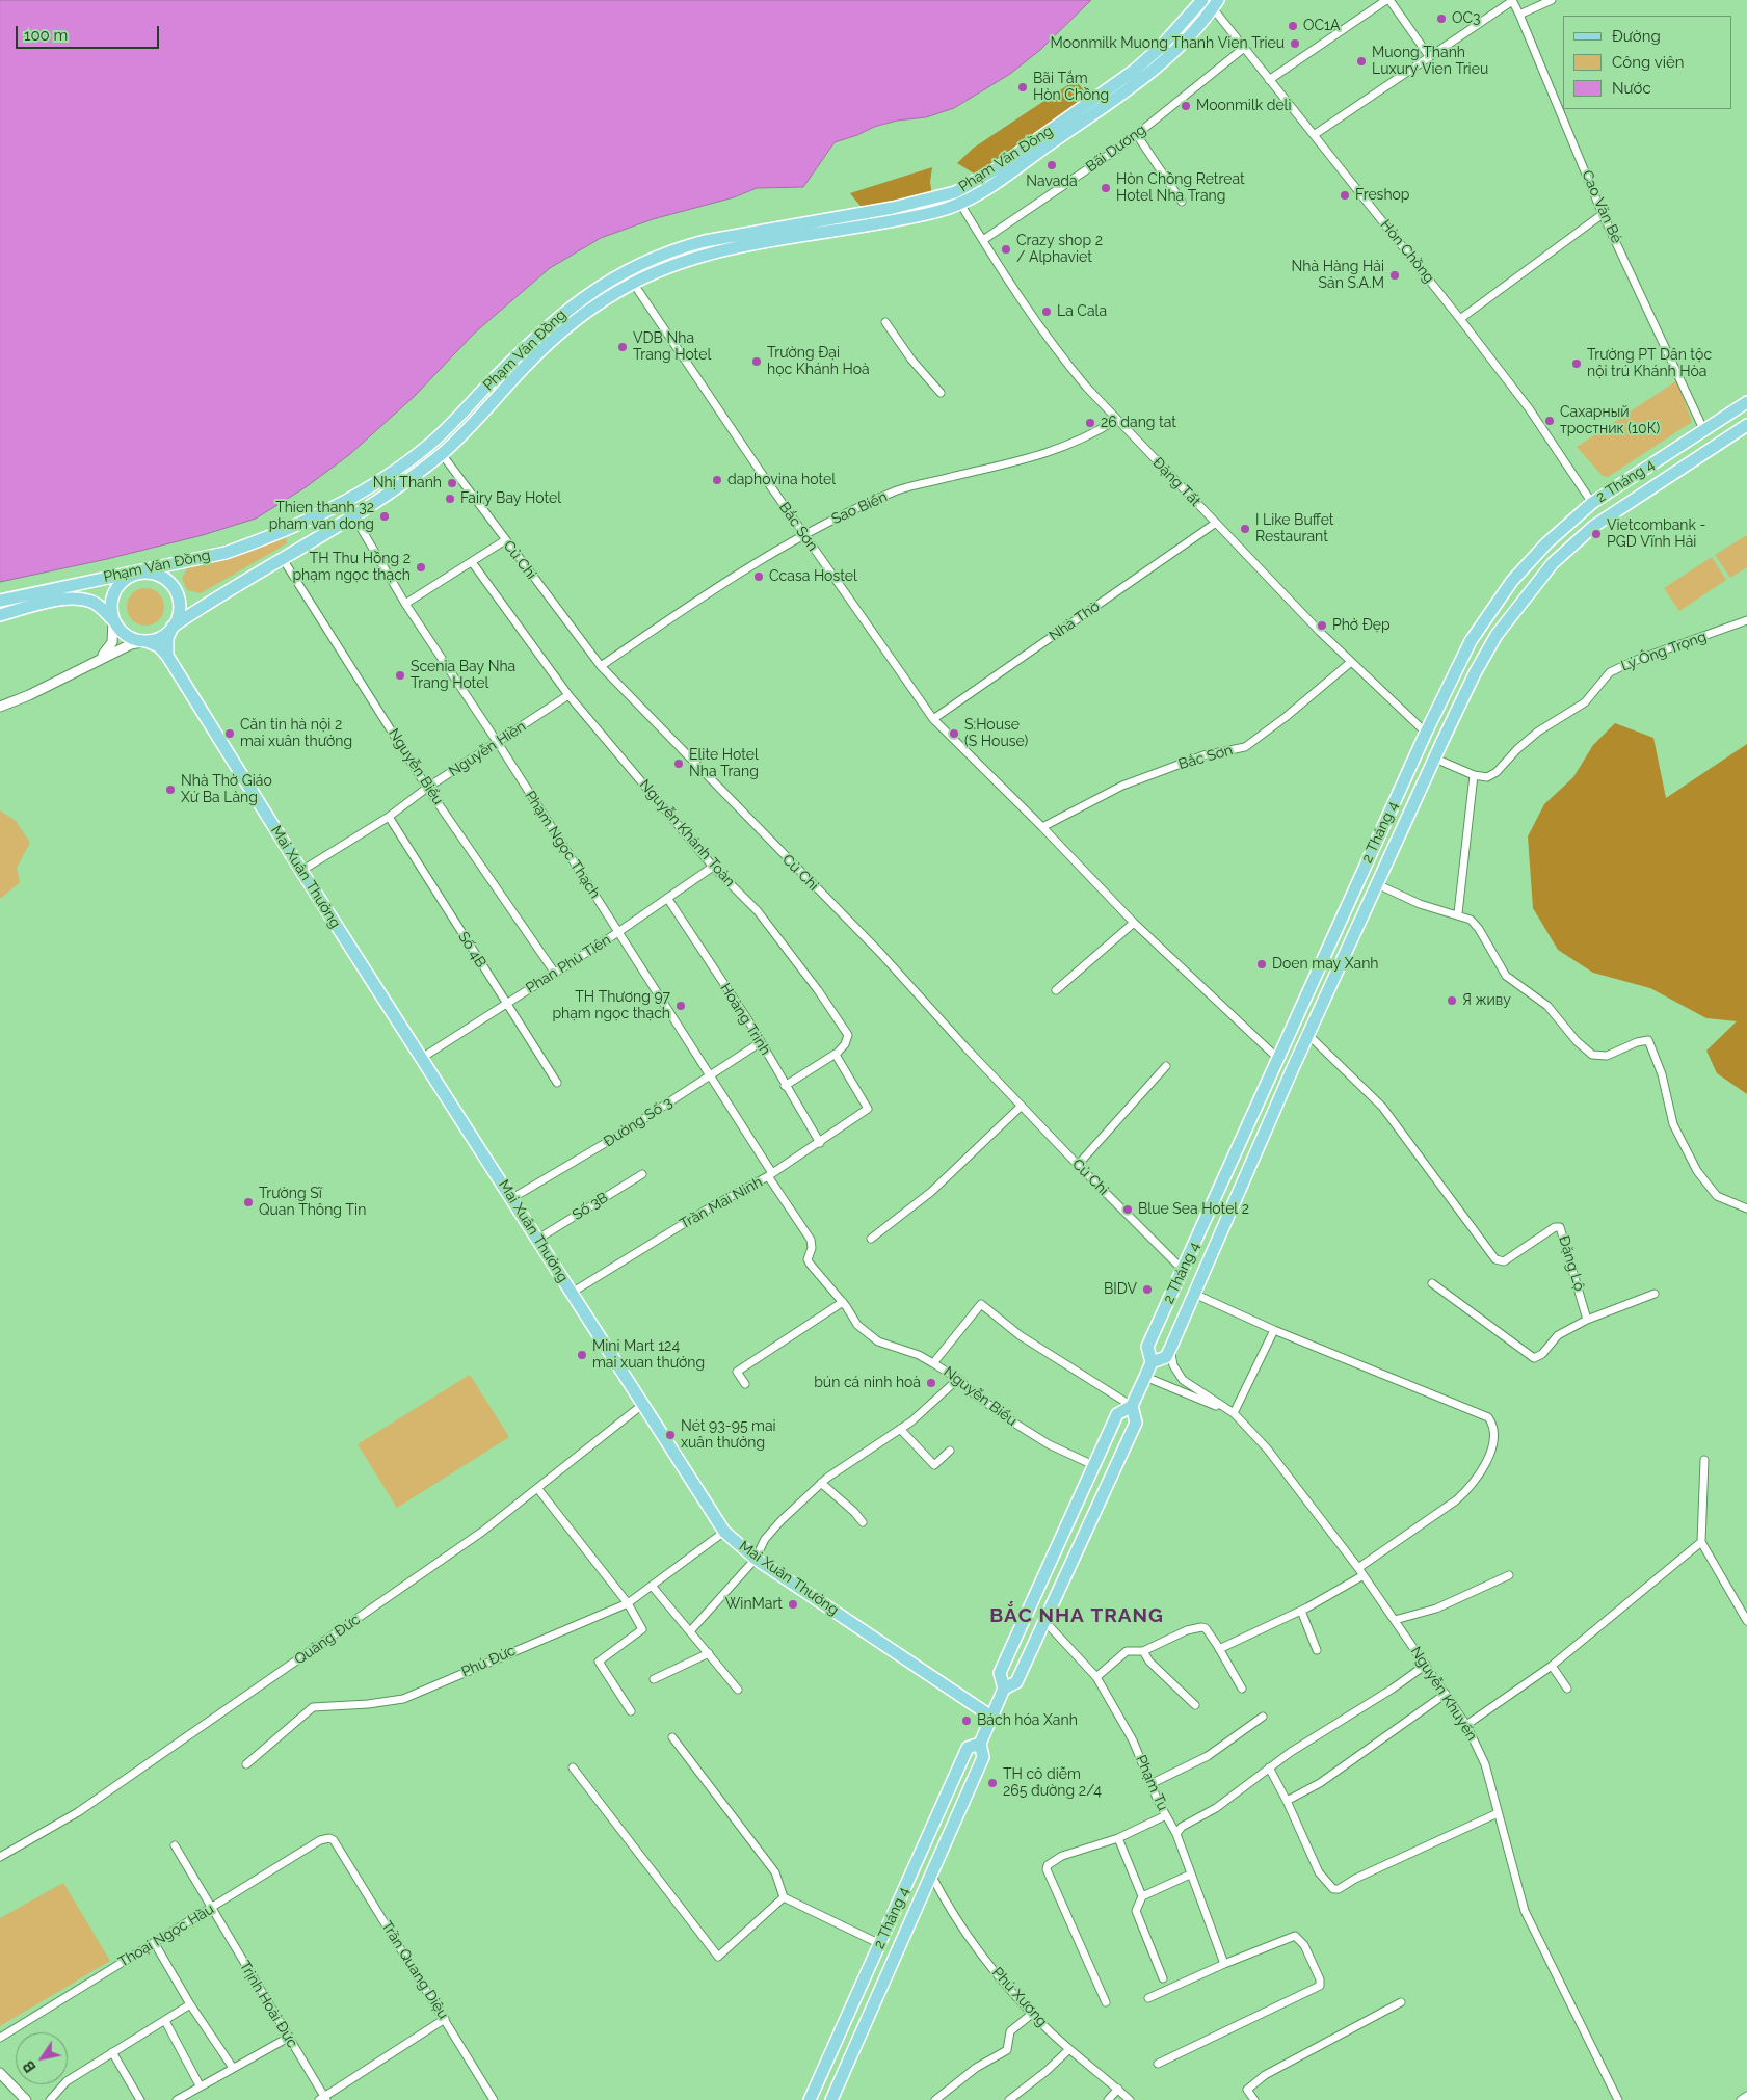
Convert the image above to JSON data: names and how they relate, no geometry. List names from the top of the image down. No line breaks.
{"streets":{"main road":["Phạm Văn Đồng","2 Tháng 4","Mai Xuân Thưởng"],"street":["Bãi Dương","Cao Văn Bé","Hòn Chồng","Đặng Tất","Sao Biển","Bắc Sơn","Củ Chi","Nhà Thờ","Lý Ông Trọng","Nguyễn Hiền","Nguyễn Biểu","Nguyễn Khánh Toàn","Phạm Ngọc Thạch","Số 4B","Phan Phù Tiên","Hoàng Trinh","Đường Số 3","Trần Mai Ninh","Số 3B","Đặng Lộ","Quảng Đức","Phú Đức","Nguyễn Khuyến","Phạm Tu","Thoại Ngọc Hầu","Trần Quang Diệu","Phú Xương","Trịnh Hoài Đức"]},"crossings":[["Bãi Dương","Hòn Chồng"],["Bãi Dương","Đặng Tất"],["Phạm Văn Đồng","Hòn Chồng"],["Phạm Văn Đồng","Đặng Tất"],["Phạm Văn Đồng","Bắc Sơn"],["Phạm Văn Đồng","Củ Chi"],["Phạm Văn Đồng","Nguyễn Biểu"],["Phạm Văn Đồng","Phạm Ngọc Thạch"],["Phạm Văn Đồng","Mai Xuân Thưởng"],["Cao Văn Bé","2 Tháng 4"],["Hòn Chồng","2 Tháng 4"],["2 Tháng 4","Đặng Tất"],["2 Tháng 4","Bắc Sơn"],["2 Tháng 4","Củ Chi"],["2 Tháng 4","Nguyễn Biểu"],["2 Tháng 4","Mai Xuân Thưởng"],["2 Tháng 4","Đặng Lộ"],["2 Tháng 4","Nguyễn Khuyến"],["2 Tháng 4","Phạm Tu"],["2 Tháng 4","Phú Xương"],["Đặng Tất","Sao Biển"],["Đặng Tất","Bắc Sơn"],["Đặng Tất","Nhà Thờ"],["Sao Biển","Bắc Sơn"],["Sao Biển","Củ Chi"],["Bắc Sơn","Nhà Thờ"],["Nguyễn Hiền","Nguyễn Biểu"],["Nguyễn Hiền","Nguyễn Khánh Toàn"],["Nguyễn Hiền","Phạm Ngọc Thạch"],["Nguyễn Hiền","Mai Xuân Thưởng"],["Nguyễn Hiền","Số 4B"],["Nguyễn Biểu","Phạm Ngọc Thạch"],["Nguyễn Biểu","Phan Phù Tiên"],["Nguyễn Biểu","Trần Mai Ninh"],["Nguyễn Khánh Toàn","Phan Phù Tiên"],["Nguyễn Khánh Toàn","Trần Mai Ninh"],["Phạm Ngọc Thạch","Phan Phù Tiên"],["Phạm Ngọc Thạch","Đường Số 3"],["Phạm Ngọc Thạch","Trần Mai Ninh"],["Mai Xuân Thưởng","Phan Phù Tiên"],["Mai Xuân Thưởng","Đường Số 3"],["Mai Xuân Thưởng","Trần Mai Ninh"],["Mai Xuân Thưởng","Số 3B"],["Mai Xuân Thưởng","Quảng Đức"],["Mai Xuân Thưởng","Phú Đức"],["Số 4B","Phan Phù Tiên"],["Phan Phù Tiên","Hoàng Trinh"],["Hoàng Trinh","Đường Số 3"],["Hoàng Trinh","Trần Mai Ninh"],["Thoại Ngọc Hầu","Trần Quang Diệu"],["Thoại Ngọc Hầu","Trịnh Hoài Đức"]],"districts":["BẮC NHA TRANG"],"places":["OC3","OC1A","Moonmilk Muong Thanh Vien Trieu","Muong Thanh Luxury Vien Trieu","Bãi Tắm Hòn Chồng","Moonmilk deli","Navada","Hòn Chồng Retreat Hotel Nha Trang","Freshop","Crazy shop 2 / Alphaviet","Nhà Hàng Hải Sản S.A.M","La Cala","VDB Nha Trang Hotel","Trường Đại học Khánh Hoà","Trường PT Dân tộc nội trú Khánh Hòa","Сахарный тростник (10К)","26 dang tat","daphovina hotel","Nhị Thanh","Fairy Bay Hotel","Thien thanh 32 pham van dong","I Like Buffet Restaurant","Vietcombank - PGD Vĩnh Hải","TH Thu Hồng 2 phạm ngọc thạch","Ccasa Hostel","Phở Đẹp","Scenia Bay Nha Trang Hotel","Căn tin hà nội 2 mai xuân thưởng","S:House (S House)","Elite Hotel Nha Trang","Nhà Thờ Giáo Xứ Ba Làng","Doen may Xanh","Я живу","TH Thương 97 phạm ngọc thạch","Trường Sĩ Quan Thông Tin","Blue Sea Hotel 2","BIDV","Mini Mart 124 mai xuan thưởng","bún cá ninh hoà","Nét 93-95 mai xuân thưởng","WinMart","Bách hóa Xanh","TH cô diễm 265 đường 2/4"],"legend":["Đường","Công viên","Nước"],"scale_bar":"100 m","north":"bottom left"}
